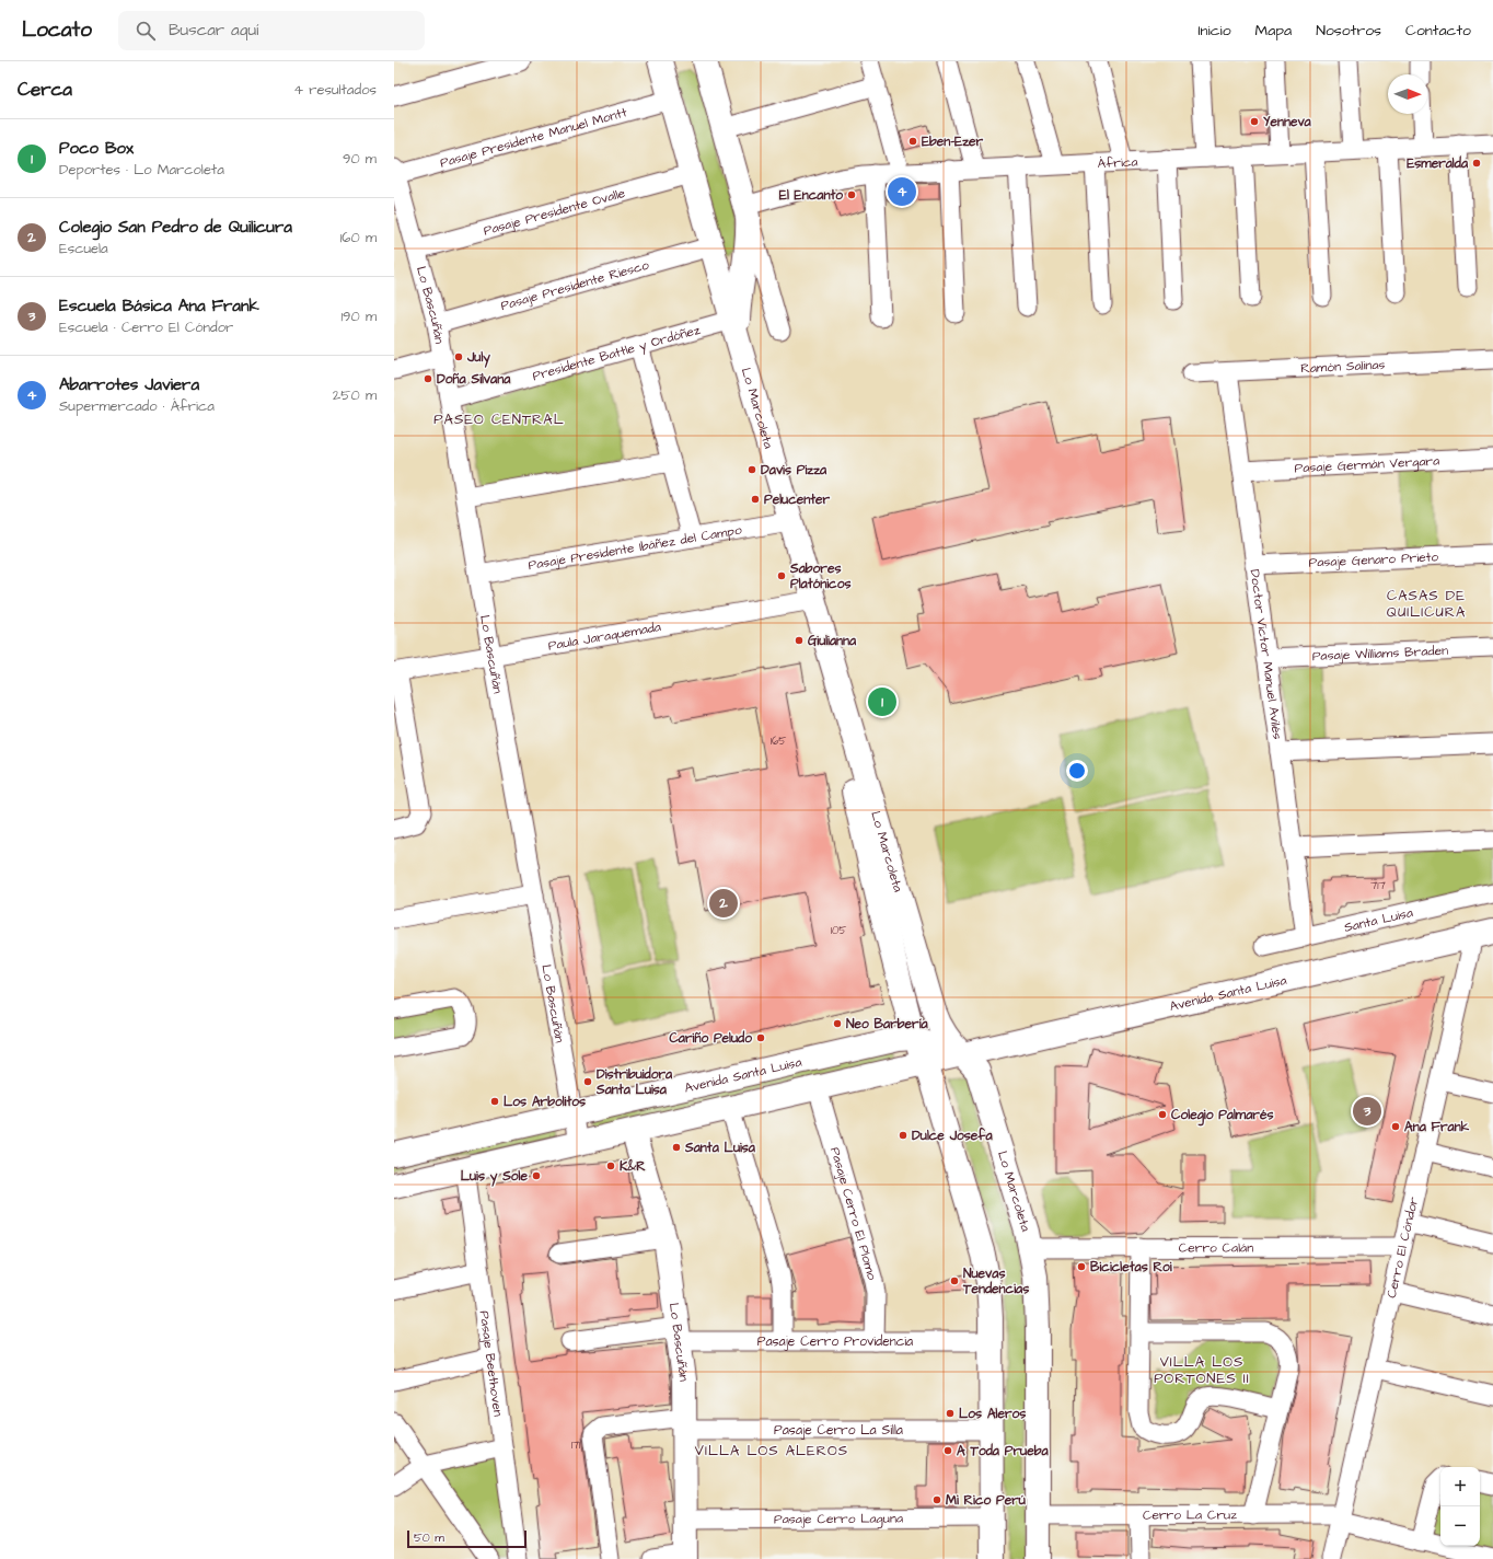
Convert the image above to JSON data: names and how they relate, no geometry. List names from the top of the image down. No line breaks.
{"streets":{"main road":["Lo Bascuñán","Lo Marcoleta","Avenida Santa Luisa"],"street":["Pasaje Presidente Manuel Montt","África","Pasaje Presidente Ovalle","Pasaje Presidente Riesco","Presidente Battle y Ordóñez","Ramón Salinas","Pasaje Germán Vergara","Pasaje Presidente Ibáñez del Campo","Pasaje Genaro Prieto","Paula Jaraquemada","Pasaje Williams Braden","Doctor Víctor Manuel Avilés","Santa Luisa","Pasaje Cerro El Plomo","Cerro Calán","Cerro El Cóndor","Pasaje Cerro Providencia","Pasaje Beethoven","Pasaje Cerro La Silla","Cerro La Cruz","Pasaje Cerro Laguna"]},"crossings":[["Pasaje Presidente Manuel Montt","Lo Bascuñán"],["Pasaje Presidente Manuel Montt","Lo Marcoleta"],["África","Lo Marcoleta"],["Pasaje Presidente Ovalle","Lo Bascuñán"],["Pasaje Presidente Ovalle","Lo Marcoleta"],["Pasaje Presidente Riesco","Lo Bascuñán"],["Pasaje Presidente Riesco","Lo Marcoleta"],["Lo Bascuñán","Presidente Battle y Ordóñez"],["Lo Bascuñán","Pasaje Presidente Ibáñez del Campo"],["Lo Bascuñán","Paula Jaraquemada"],["Lo Bascuñán","Avenida Santa Luisa"],["Lo Bascuñán","Pasaje Cerro Providencia"],["Lo Bascuñán","Pasaje Cerro La Silla"],["Lo Bascuñán","Pasaje Cerro Laguna"],["Presidente Battle y Ordóñez","Lo Marcoleta"],["Ramón Salinas","Doctor Víctor Manuel Avilés"],["Lo Marcoleta","Pasaje Presidente Ibáñez del Campo"],["Lo Marcoleta","Paula Jaraquemada"],["Lo Marcoleta","Avenida Santa Luisa"],["Lo Marcoleta","Cerro Calán"],["Lo Marcoleta","Pasaje Cerro Providencia"],["Lo Marcoleta","Pasaje Cerro La Silla"],["Lo Marcoleta","Cerro La Cruz"],["Lo Marcoleta","Pasaje Cerro Laguna"],["Pasaje Germán Vergara","Doctor Víctor Manuel Avilés"],["Pasaje Genaro Prieto","Doctor Víctor Manuel Avilés"],["Pasaje Williams Braden","Doctor Víctor Manuel Avilés"],["Doctor Víctor Manuel Avilés","Santa Luisa"],["Avenida Santa Luisa","Pasaje Cerro El Plomo"],["Avenida Santa Luisa","Cerro El Cóndor"],["Avenida Santa Luisa","Pasaje Beethoven"],["Pasaje Cerro El Plomo","Pasaje Cerro Providencia"],["Cerro Calán","Cerro El Cóndor"],["Cerro El Cóndor","Cerro La Cruz"]],"districts":["PASEO CENTRAL","CASAS DE QUILICURA","VILLA LOS PORTONES II","VILLA LOS ALEROS"],"places":["Yenneva","Eben-Ezer","Esmeralda","El Encanto","July","Doña Silvana","Davis Pizza","Pelucenter","Sabores Platónicos","Giulianna","Neo Barbería","Cariño Peludo","Distribuidora Santa Luisa","Los Arbolitos","Colegio Palmarés","Ana Frank","Dulce Josefa","Santa Luisa","K&R","Luis y Sole","Bicicletas Roi","Nuevas Tendencias","Los Aleros","A Toda Prueba","Mi Rico Perú"],"house_numbers":["165","717","105","171"],"scale_bar":"50 m","north":"right","page":{"header":"Locato","search":"Buscar aquí","nav":["Inicio","Mapa","Nosotros","Contacto"],"heading":["Cerca","4 resultados"],"list":[{"mark":"1","name":"Poco Box","note":"Deportes · Lo Marcoleta","value":"90 m"},{"mark":"2","name":"Colegio San Pedro de Quilicura","note":"Escuela","value":"160 m"},{"mark":"3","name":"Escuela Básica Ana Frank","note":"Escuela · Cerro El Cóndor","value":"190 m"},{"mark":"4","name":"Abarrotes Javiera","note":"Supermercado · África","value":"250 m"}],"pins":["4","1","2","3"],"map_buttons":["+","−"],"scale":"50 m"}}
